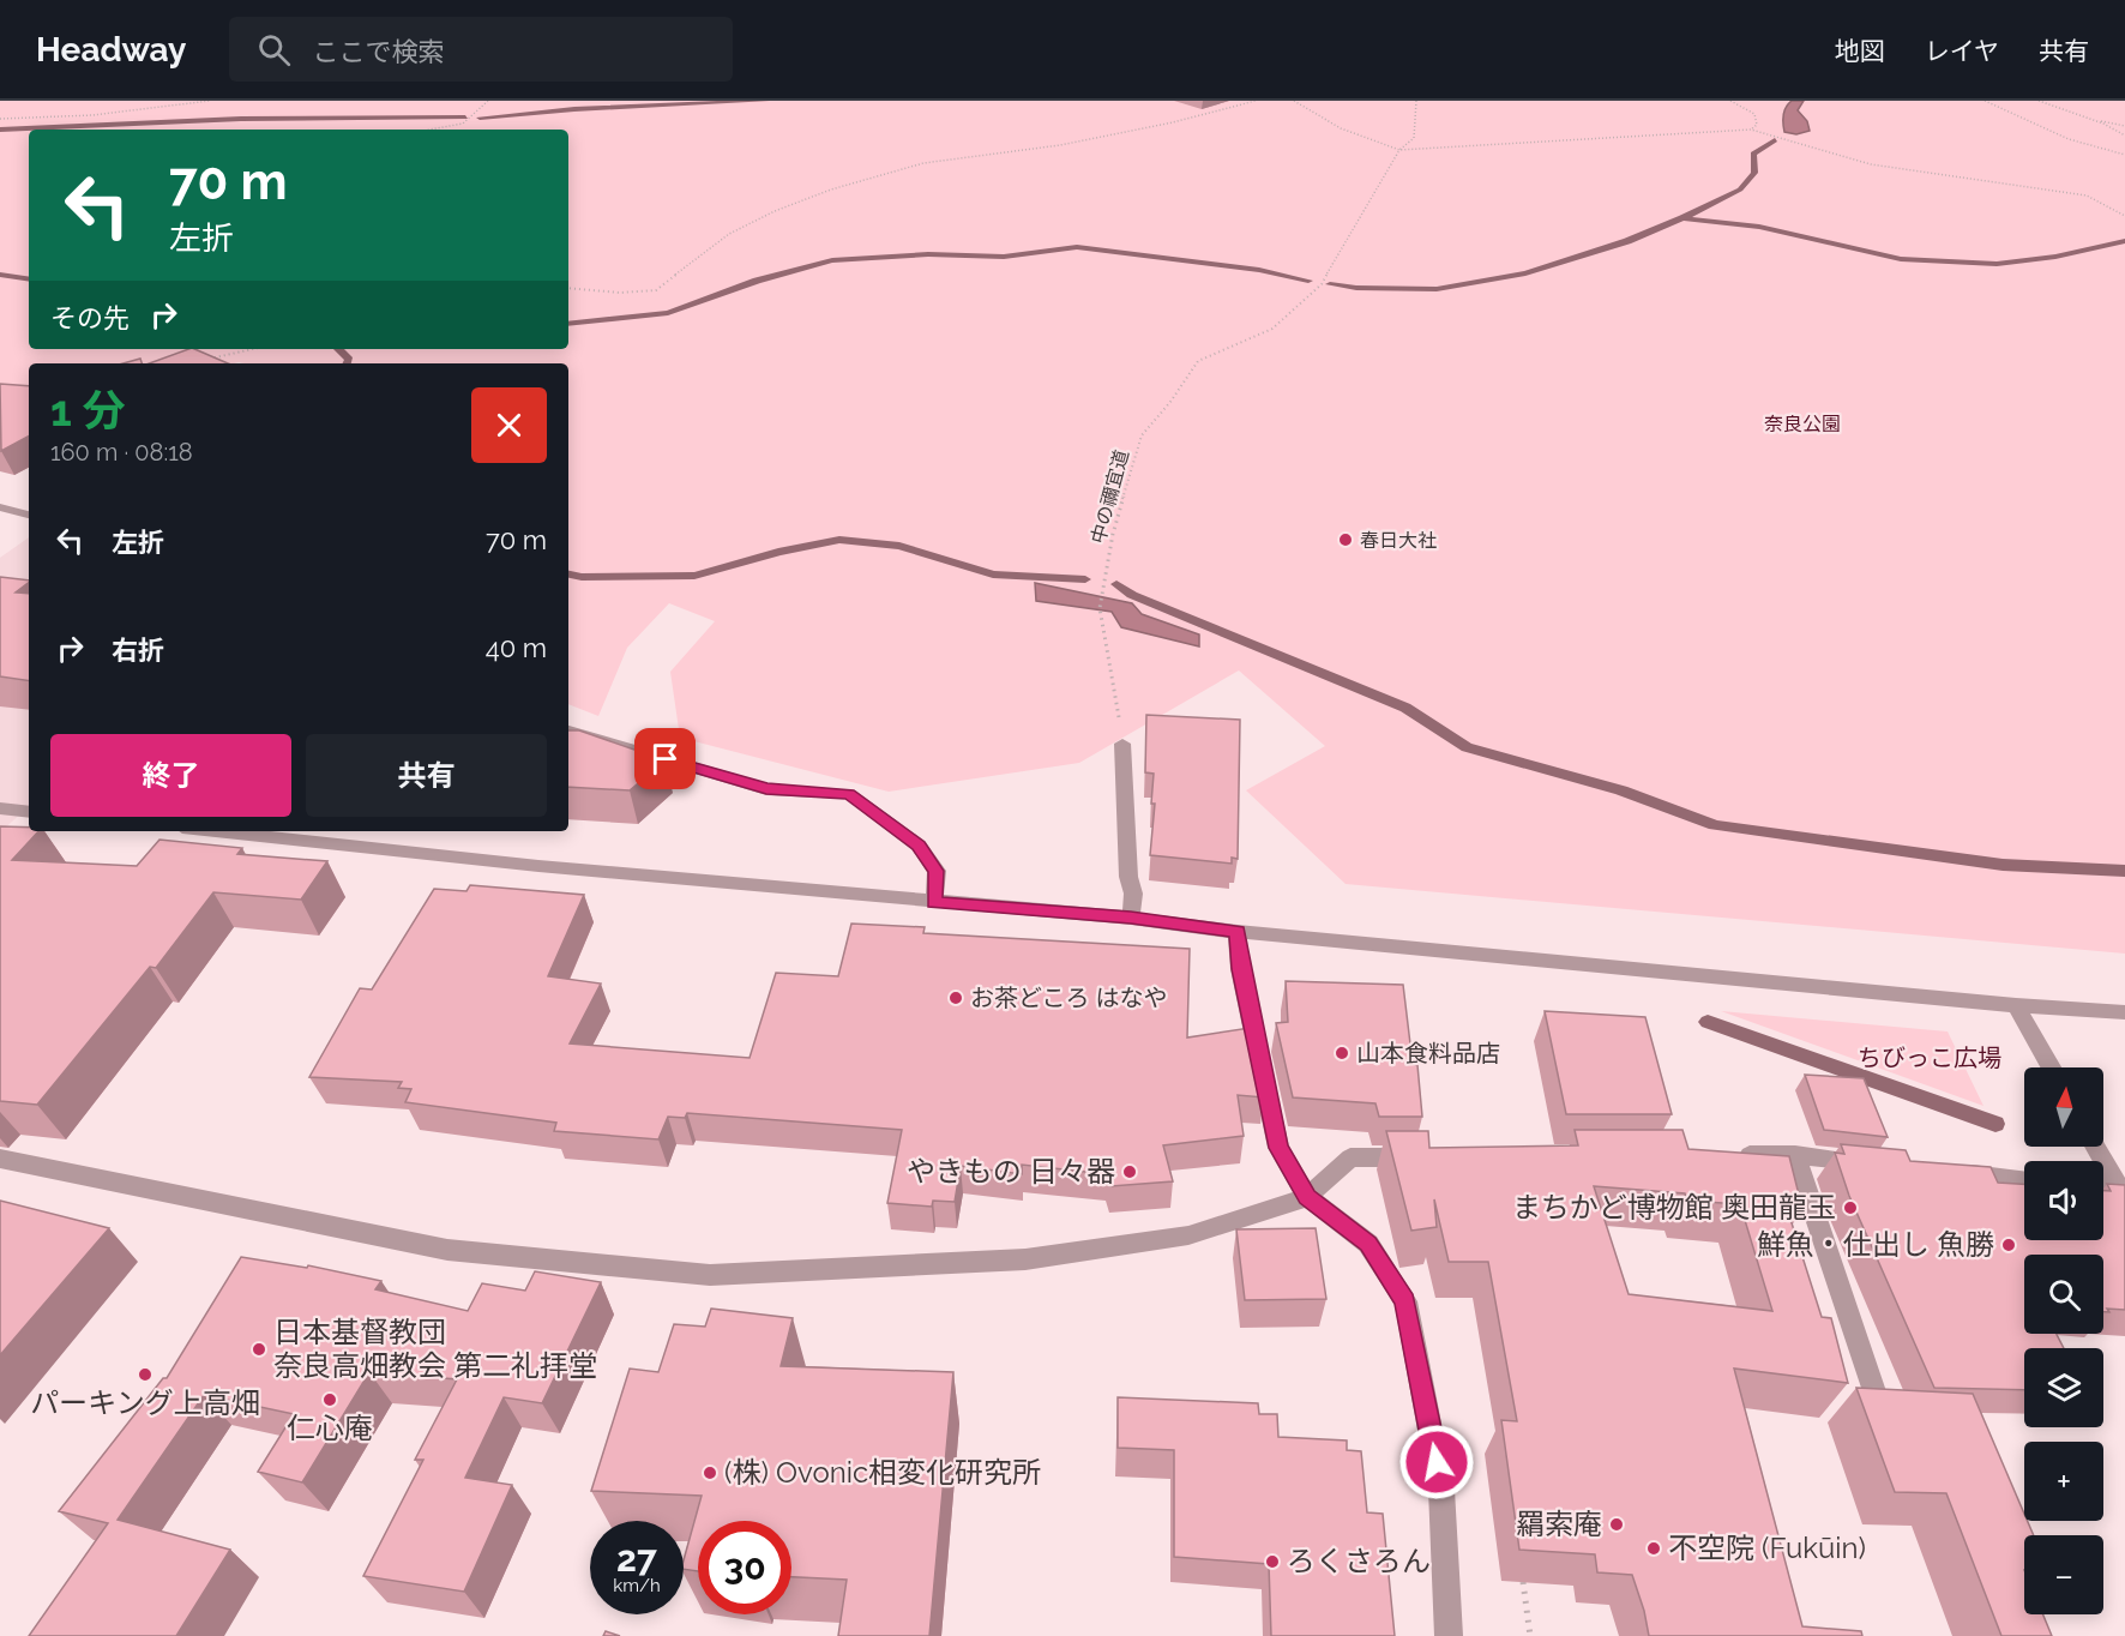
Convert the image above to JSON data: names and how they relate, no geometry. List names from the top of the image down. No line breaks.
{"streets":{"path":["中の禰宜道"]},"parks":["奈良公園","ちびっこ広場"],"places":["春日大社","お茶どころ はなや","山本食料品店","やきもの 日々器","まちかど博物館 奥田龍玉","鮮魚・仕出し 魚勝","日本基督教団 奈良高畑教会 第二礼拝堂","パーキング上高畑","仁心庵","(株) Ovonic相変化研究所","羂索庵","不空院 (Fukūin)","ろくさろん"],"north":"top","page":{"header":"Headway","search":"ここで検索","nav":["地図","レイヤ","共有"],"turn":["70 m","左折"],"then":"その先","heading":["1 分","160 m · 08:18"],"list":[{"name":"左折","value":"70 m"},{"name":"右折","value":"40 m"}],"buttons":["終了","共有"],"map_buttons":["+","−"],"speed":"27 km/h","limit":"30"}}
